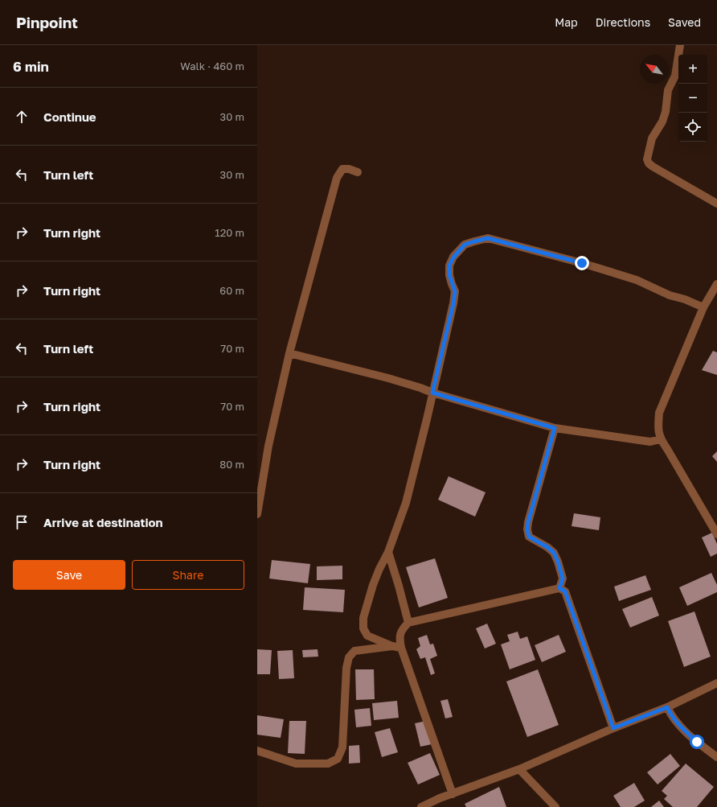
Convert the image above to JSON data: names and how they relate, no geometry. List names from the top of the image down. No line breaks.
{"north":"top left","page":{"header":"Pinpoint","nav":["Map","Directions","Saved"],"heading":["6 min","Walk · 460 m"],"map_buttons":["+","−"],"list":[["Continue","30 m"],["Turn left","30 m"],["Turn right","120 m"],["Turn right","60 m"],["Turn left","70 m"],["Turn right","70 m"],["Turn right","80 m"],"Arrive at destination"],"buttons":["Save","Share"]}}
